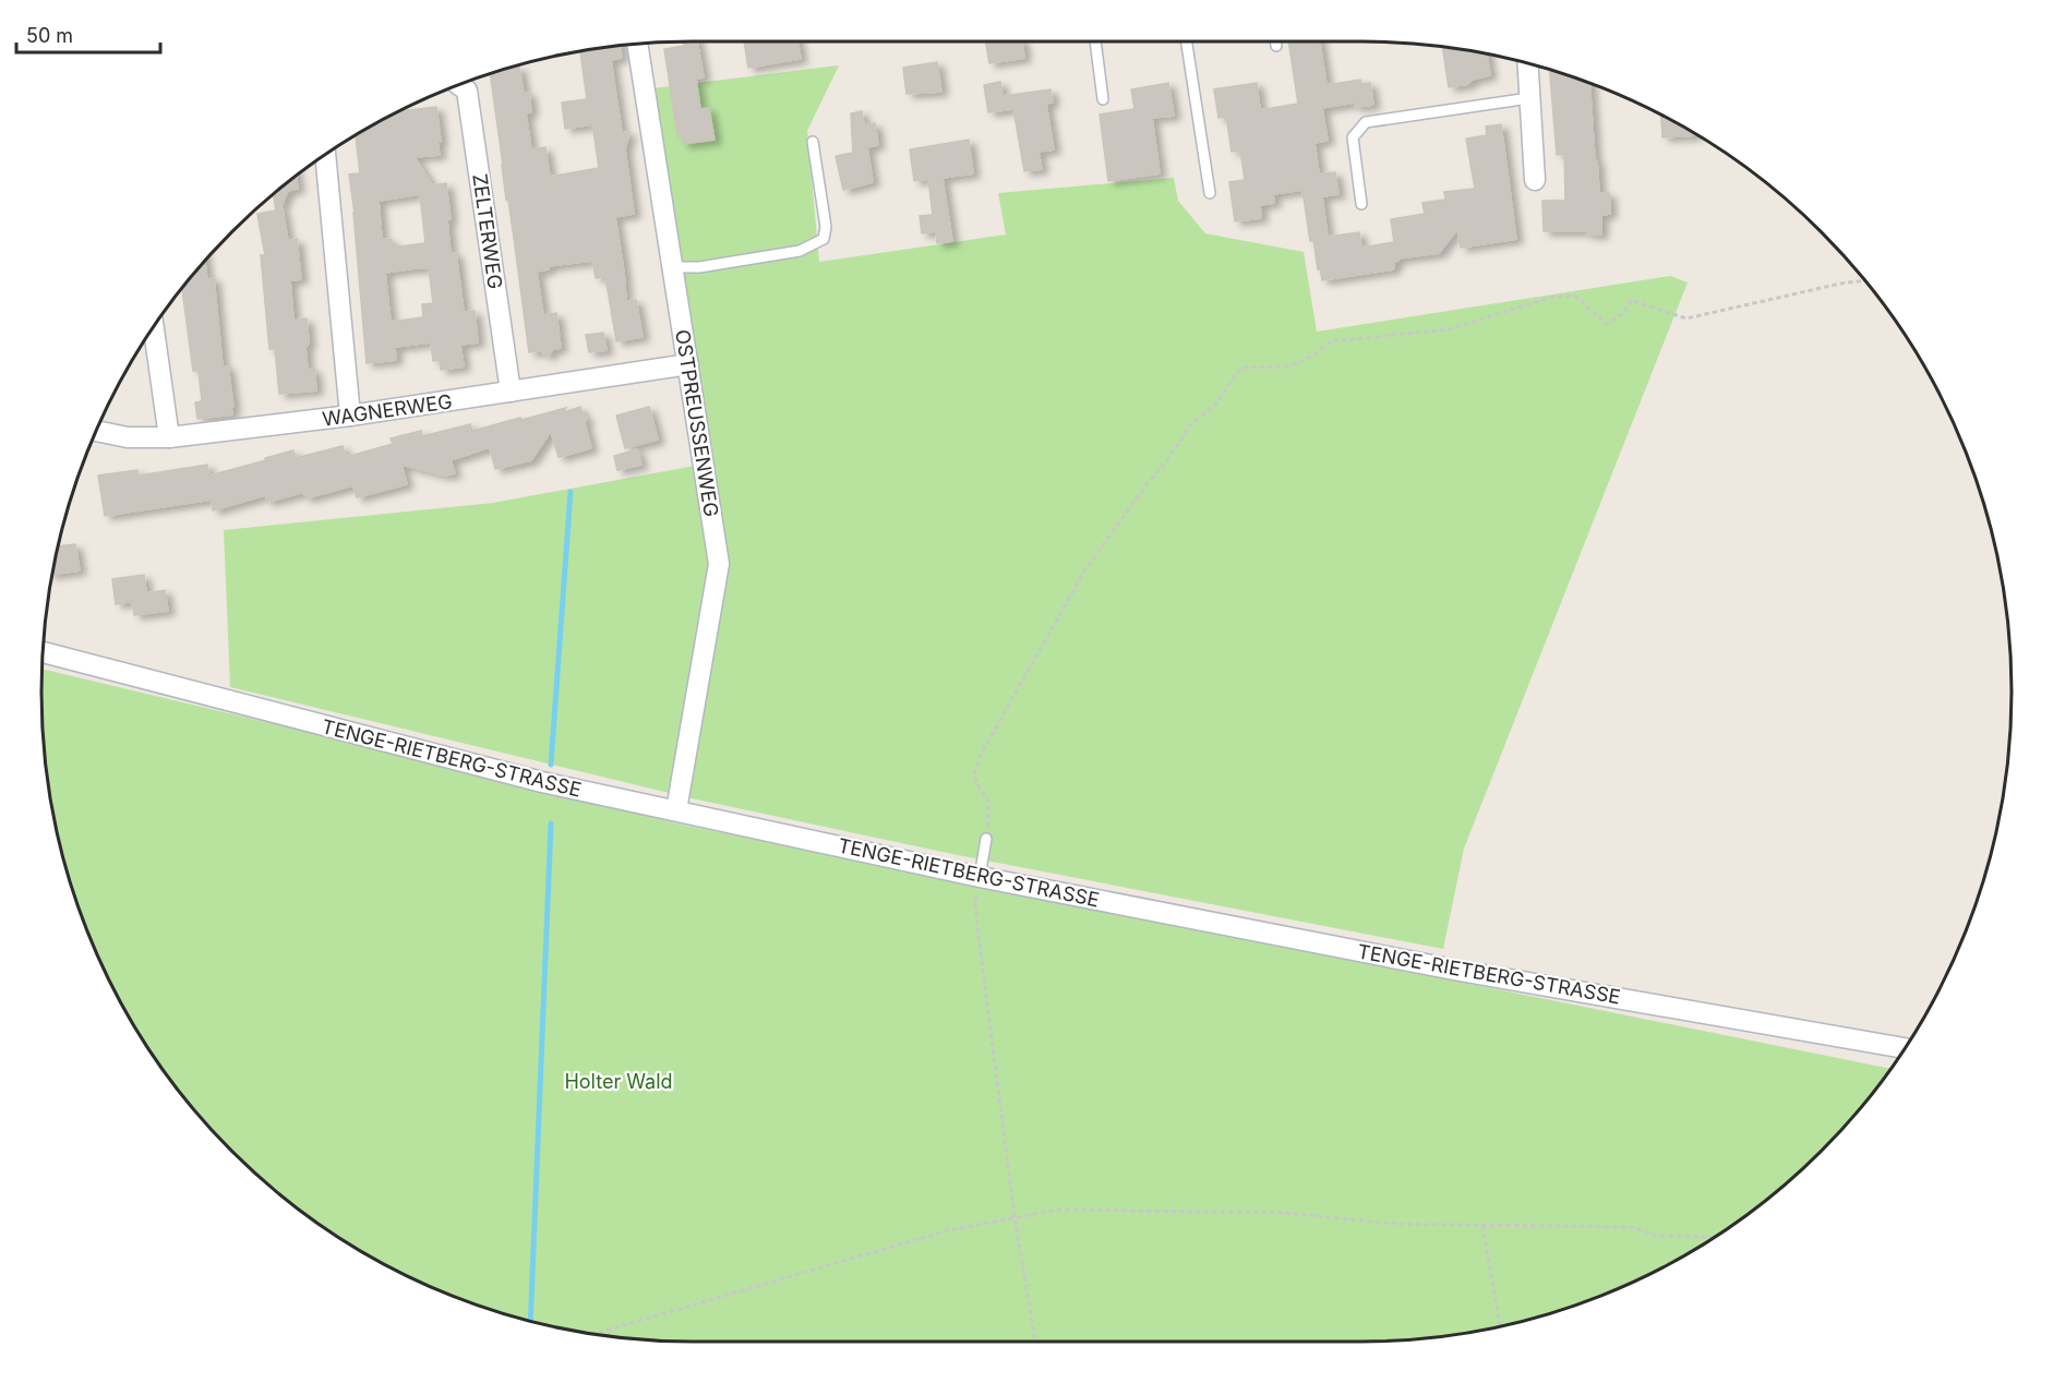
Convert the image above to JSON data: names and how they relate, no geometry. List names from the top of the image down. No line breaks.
{"streets":{"street":["ZELTERWEG","WAGNERWEG","OSTPREUSSENWEG","TENGE-RIETBERG-STRASSE"]},"crossings":[["ZELTERWEG","WAGNERWEG"],["WAGNERWEG","OSTPREUSSENWEG"],["OSTPREUSSENWEG","TENGE-RIETBERG-STRASSE"]],"parks":["Holter Wald"],"scale_bar":"50 m"}
